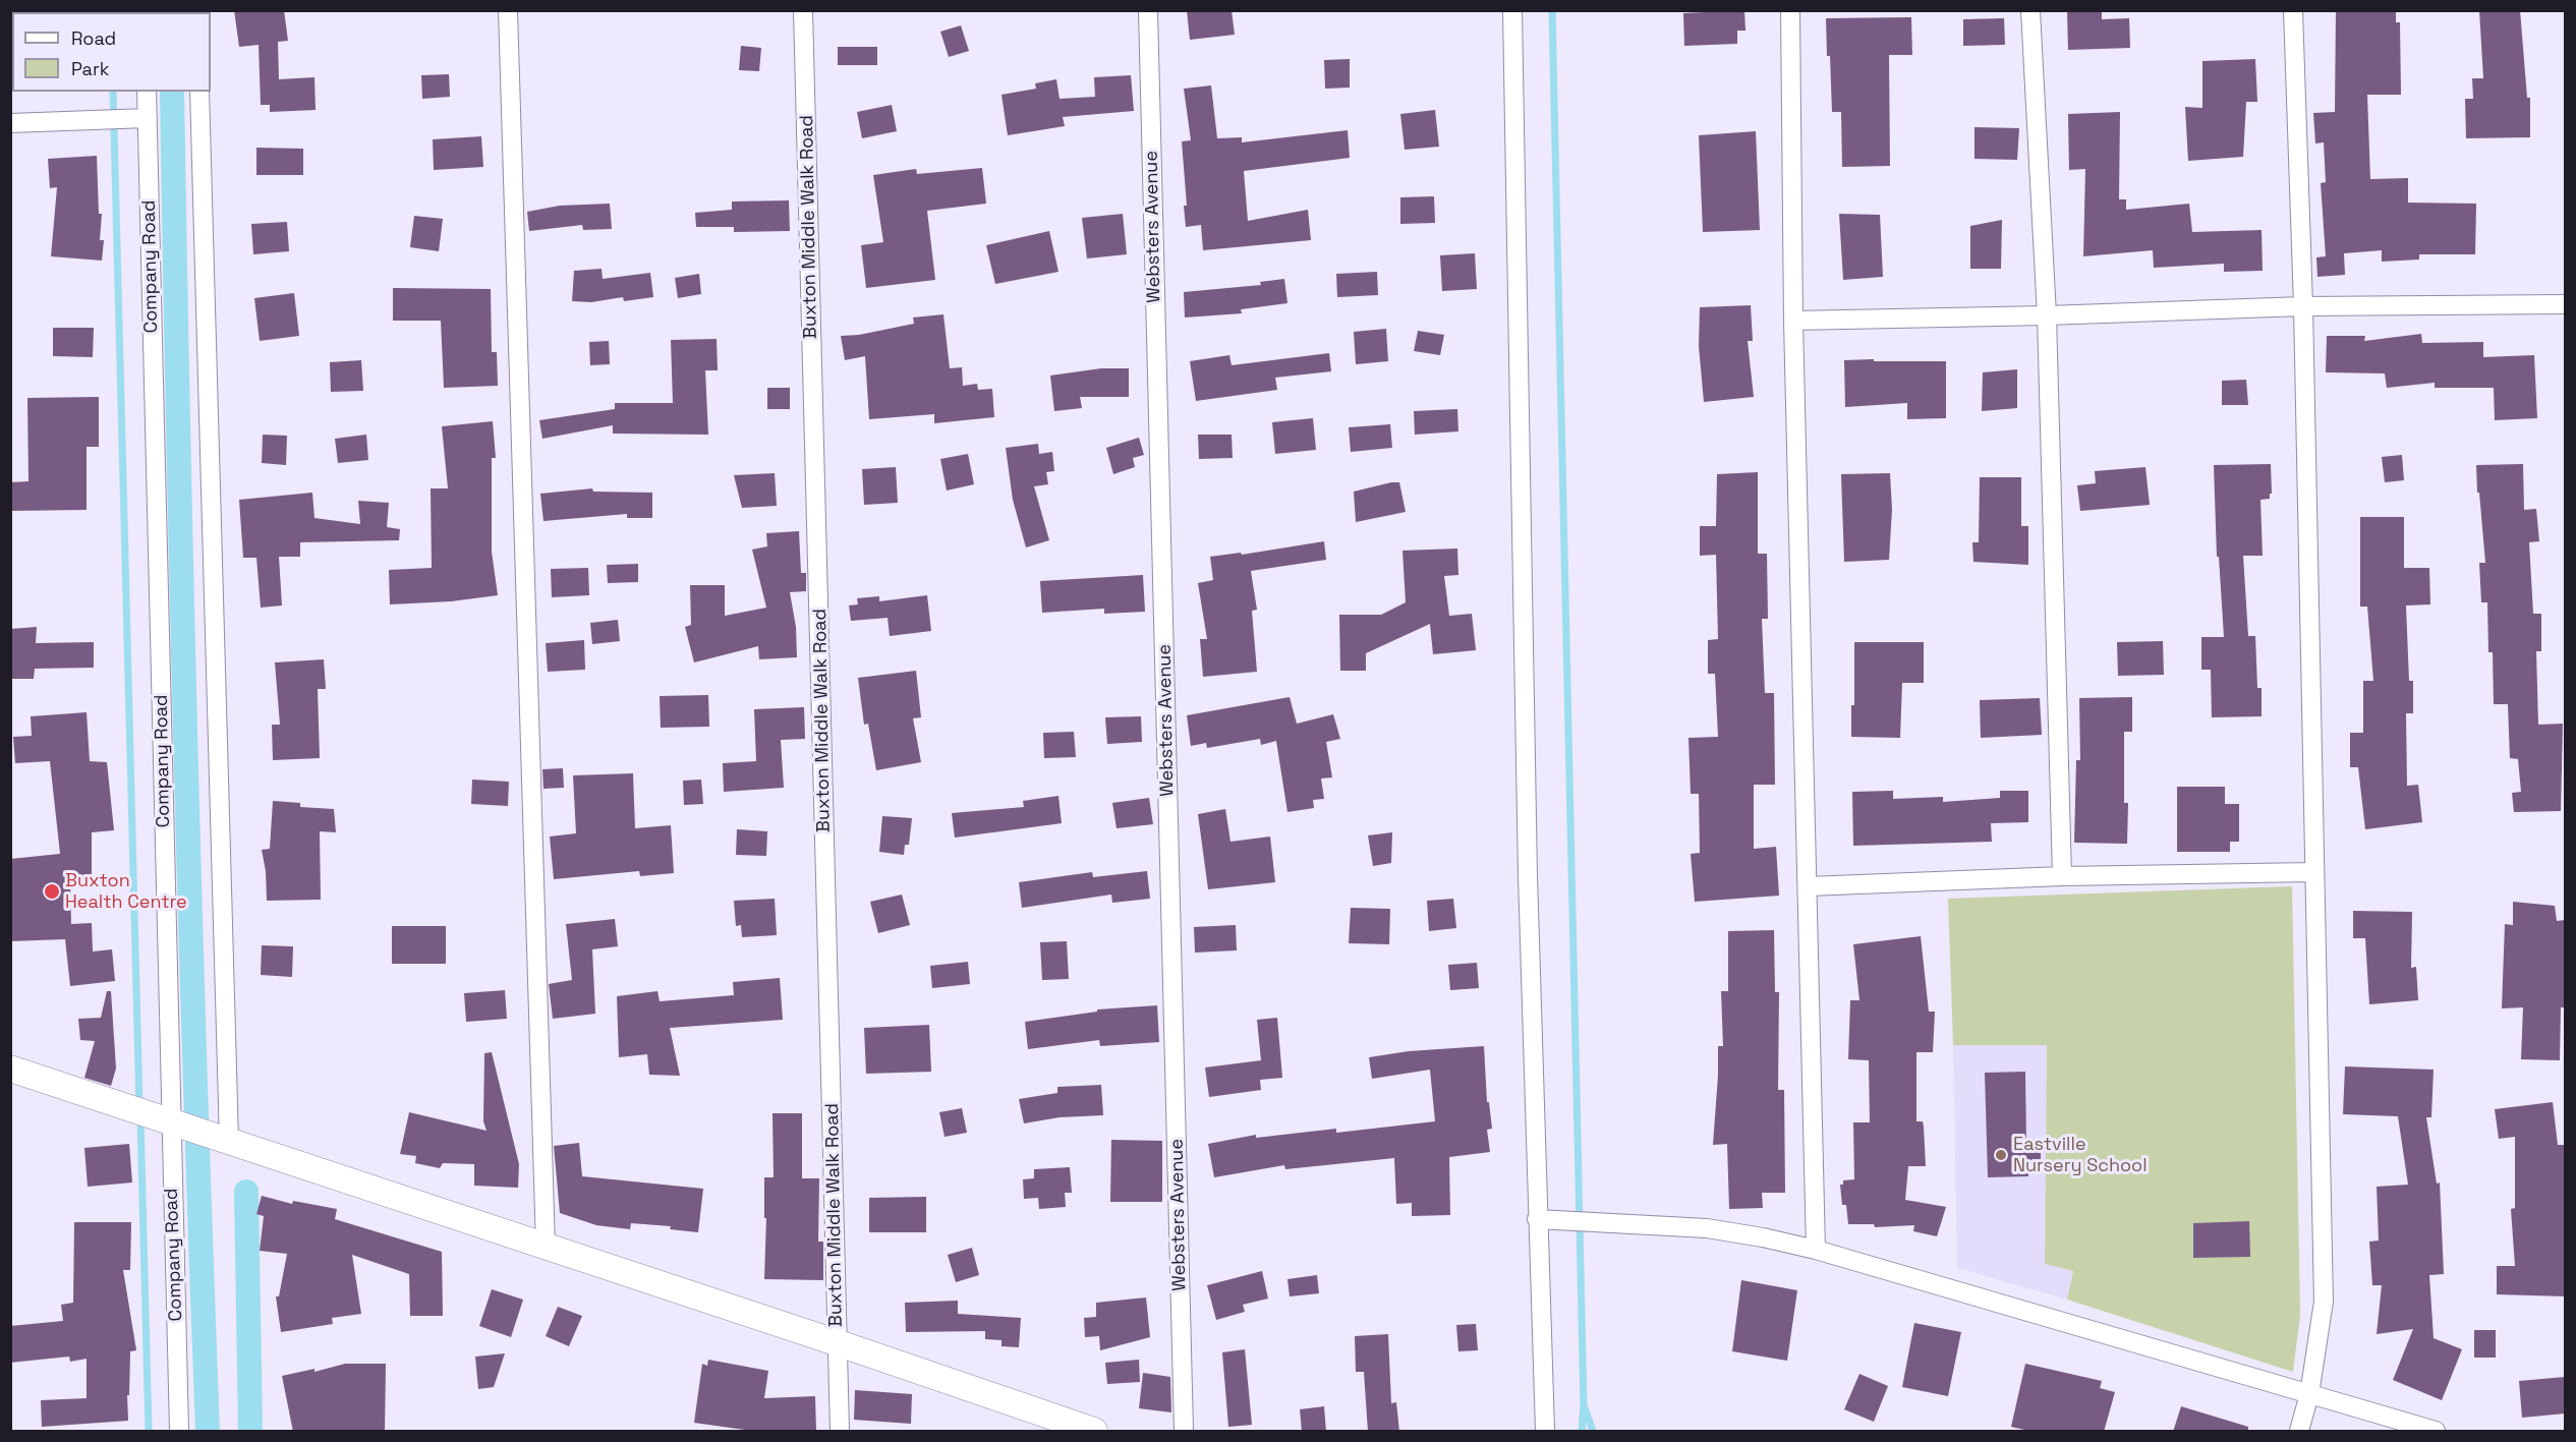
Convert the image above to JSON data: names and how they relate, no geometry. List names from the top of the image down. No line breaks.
{"streets":{"street":["Buxton Middle Walk Road","Websters Avenue","Company Road"]},"places":["Buxton Health Centre","Eastville Nursery School"],"legend":["Road","Park"]}
